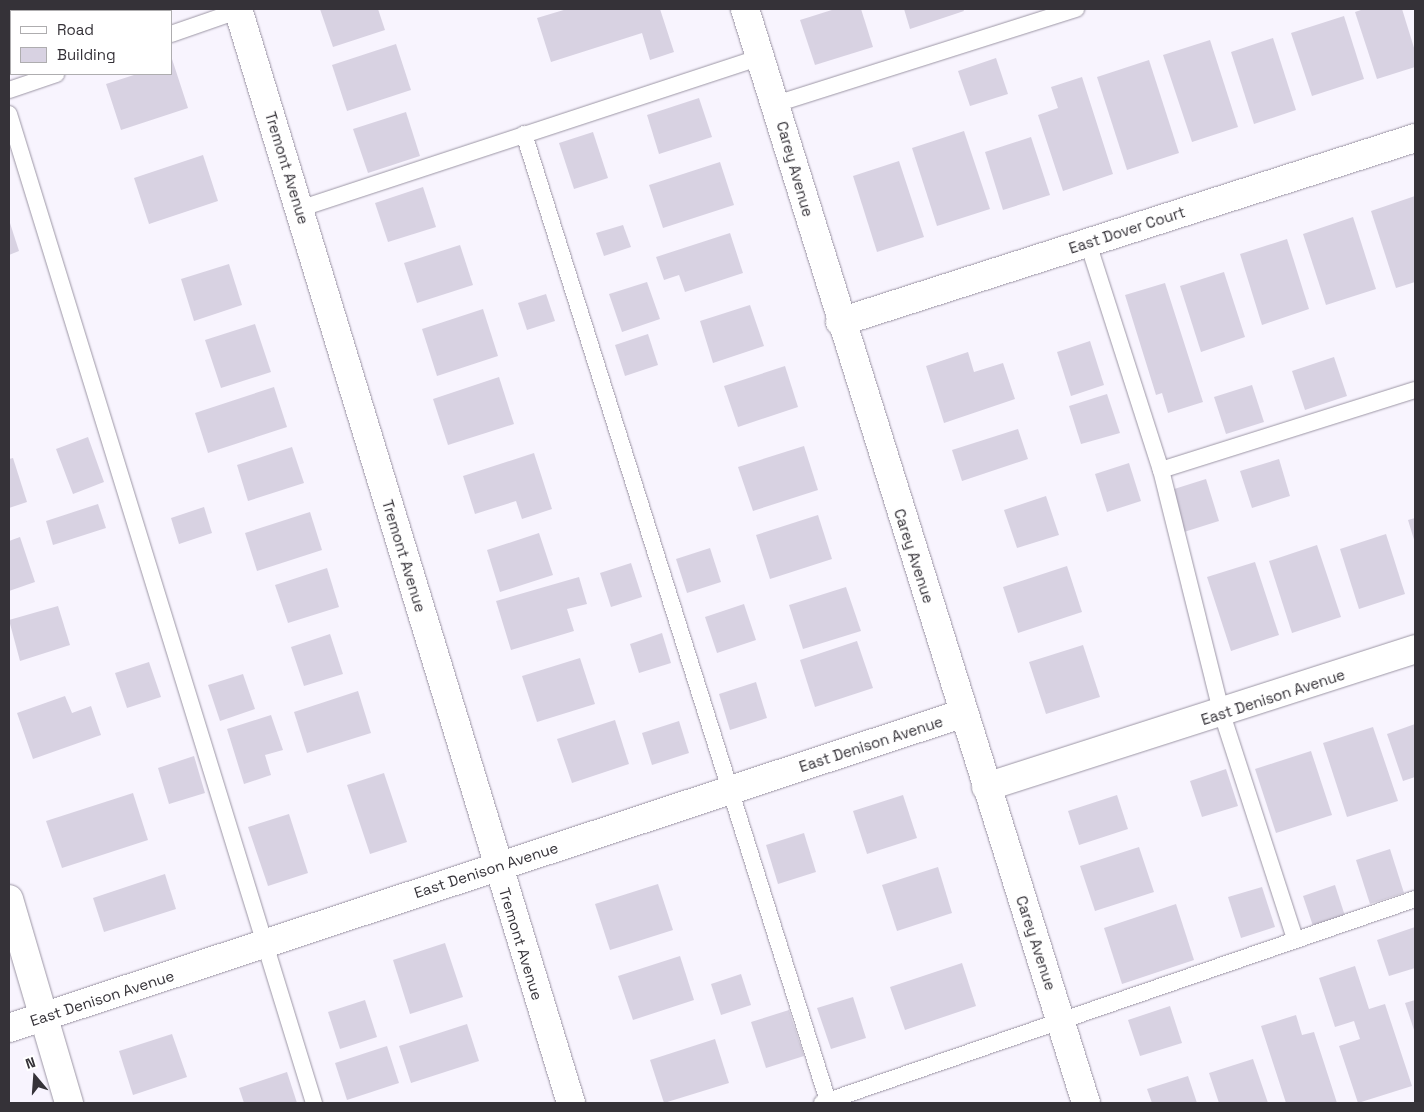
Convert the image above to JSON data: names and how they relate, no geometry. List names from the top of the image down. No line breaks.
{"streets":{"street":["Tremont Avenue","Carey Avenue","East Dover Court","East Denison Avenue"]},"crossings":[["Tremont Avenue","East Denison Avenue"],["Carey Avenue","East Dover Court"],["Carey Avenue","East Denison Avenue"]],"legend":["Road","Building"],"north":"top"}
